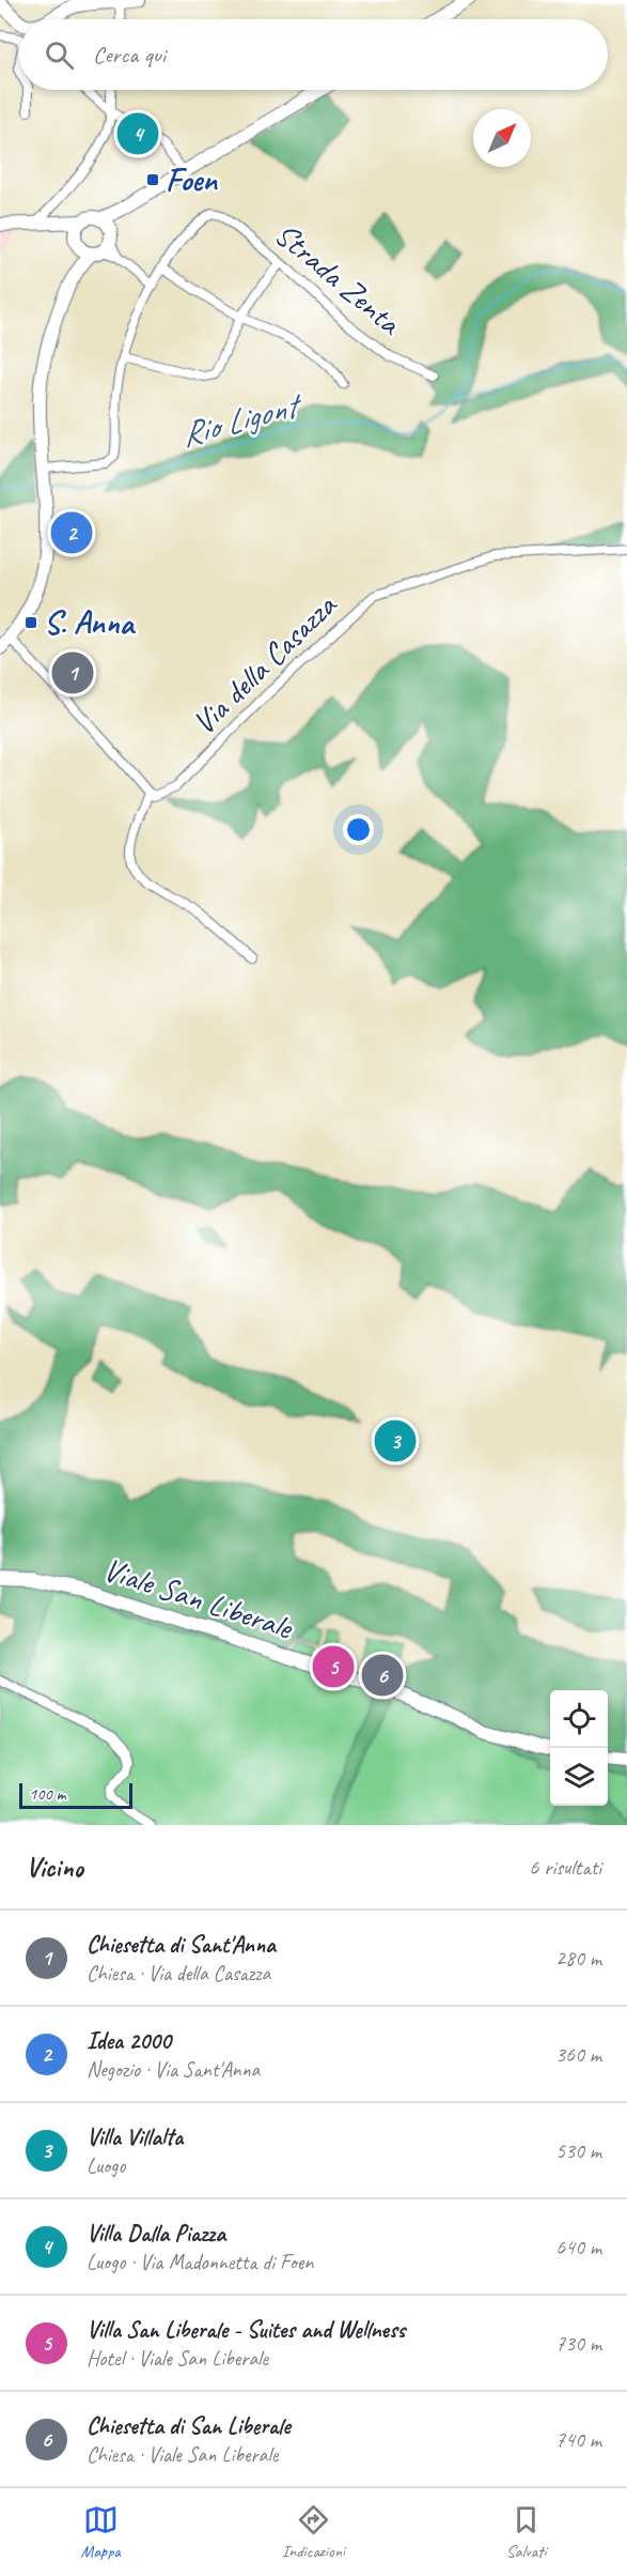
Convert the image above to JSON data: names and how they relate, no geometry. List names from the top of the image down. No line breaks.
{"streets":{"main road":["Viale San Liberale"],"street":["Strada Zenta","Via della Casazza"]},"water":["Rio Ligont"],"places":{"transit":["Foen","S. Anna"]},"scale_bar":"100 m","north":"top right","page":{"search":"Cerca qui","pins":["4","2","1","3","5","6"],"scale":"100 m","heading":["Vicino","6 risultati"],"list":[{"mark":"1","name":"Chiesetta di Sant'Anna","note":"Chiesa · Via della Casazza","value":"280 m"},{"mark":"2","name":"Idea 2000","note":"Negozio · Via Sant'Anna","value":"360 m"},{"mark":"3","name":"Villa Villalta","note":"Luogo","value":"530 m"},{"mark":"4","name":"Villa Dalla Piazza","note":"Luogo · Via Madonnetta di Foen","value":"640 m"},{"mark":"5","name":"Villa San Liberale - Suites and Wellness","note":"Hotel · Viale San Liberale","value":"730 m"},{"mark":"6","name":"Chiesetta di San Liberale","note":"Chiesa · Viale San Liberale","value":"740 m"}],"nav":["Mappa","Indicazioni","Salvati"]}}
